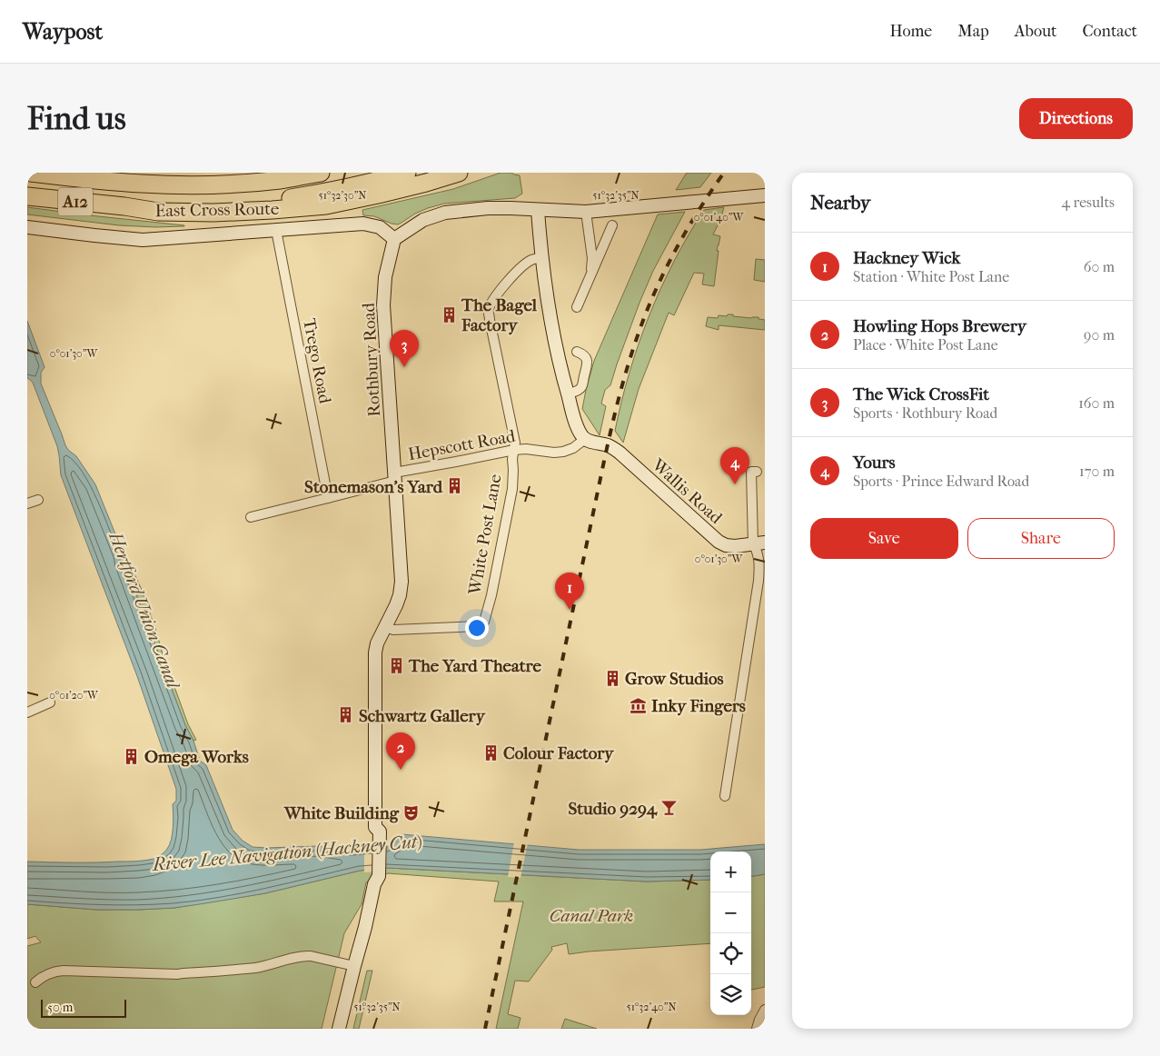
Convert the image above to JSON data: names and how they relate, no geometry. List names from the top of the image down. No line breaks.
{"streets":{"highway":["A12","East Cross Route"],"street":["Rothbury Road","Trego Road","Hepscott Road","Wallis Road","White Post Lane"]},"crossings":[["A12","East Cross Route"],["Rothbury Road","Hepscott Road"],["Rothbury Road","White Post Lane"],["Trego Road","Hepscott Road"],["Hepscott Road","Wallis Road"],["Hepscott Road","White Post Lane"]],"water":["Hertford Union Canal","River Lee Navigation (Hackney Cut)"],"parks":["Canal Park"],"places":{"building":["The Bagel Factory","Stonemason's Yard","The Yard Theatre","Grow Studios","Schwartz Gallery","Colour Factory","Omega Works"],"museum":["Inky Fingers"],"bar":["Studio 9294"],"theatre":["White Building"]},"scale_bar":"50 m","page":{"header":"Waypost","nav":["Home","Map","About","Contact"],"buttons":["Directions",["Save","Share"]],"title":"Find us","heading":["Nearby","4 results"],"list":[{"mark":"1","name":"Hackney Wick","note":"Station · White Post Lane","value":"60 m"},{"mark":"2","name":"Howling Hops Brewery","note":"Place · White Post Lane","value":"90 m"},{"mark":"3","name":"The Wick CrossFit","note":"Sports · Rothbury Road","value":"160 m"},{"mark":"4","name":"Yours","note":"Sports · Prince Edward Road","value":"170 m"}],"pins":["3","4","1","2"],"map_buttons":["+","−"],"scale":"50 m"},"coordinates":["51°32'30\"N","51°32'35\"N","0°01'40\"W","0°01'30\"W","0°01'20\"W","51°32'40\"N"]}
